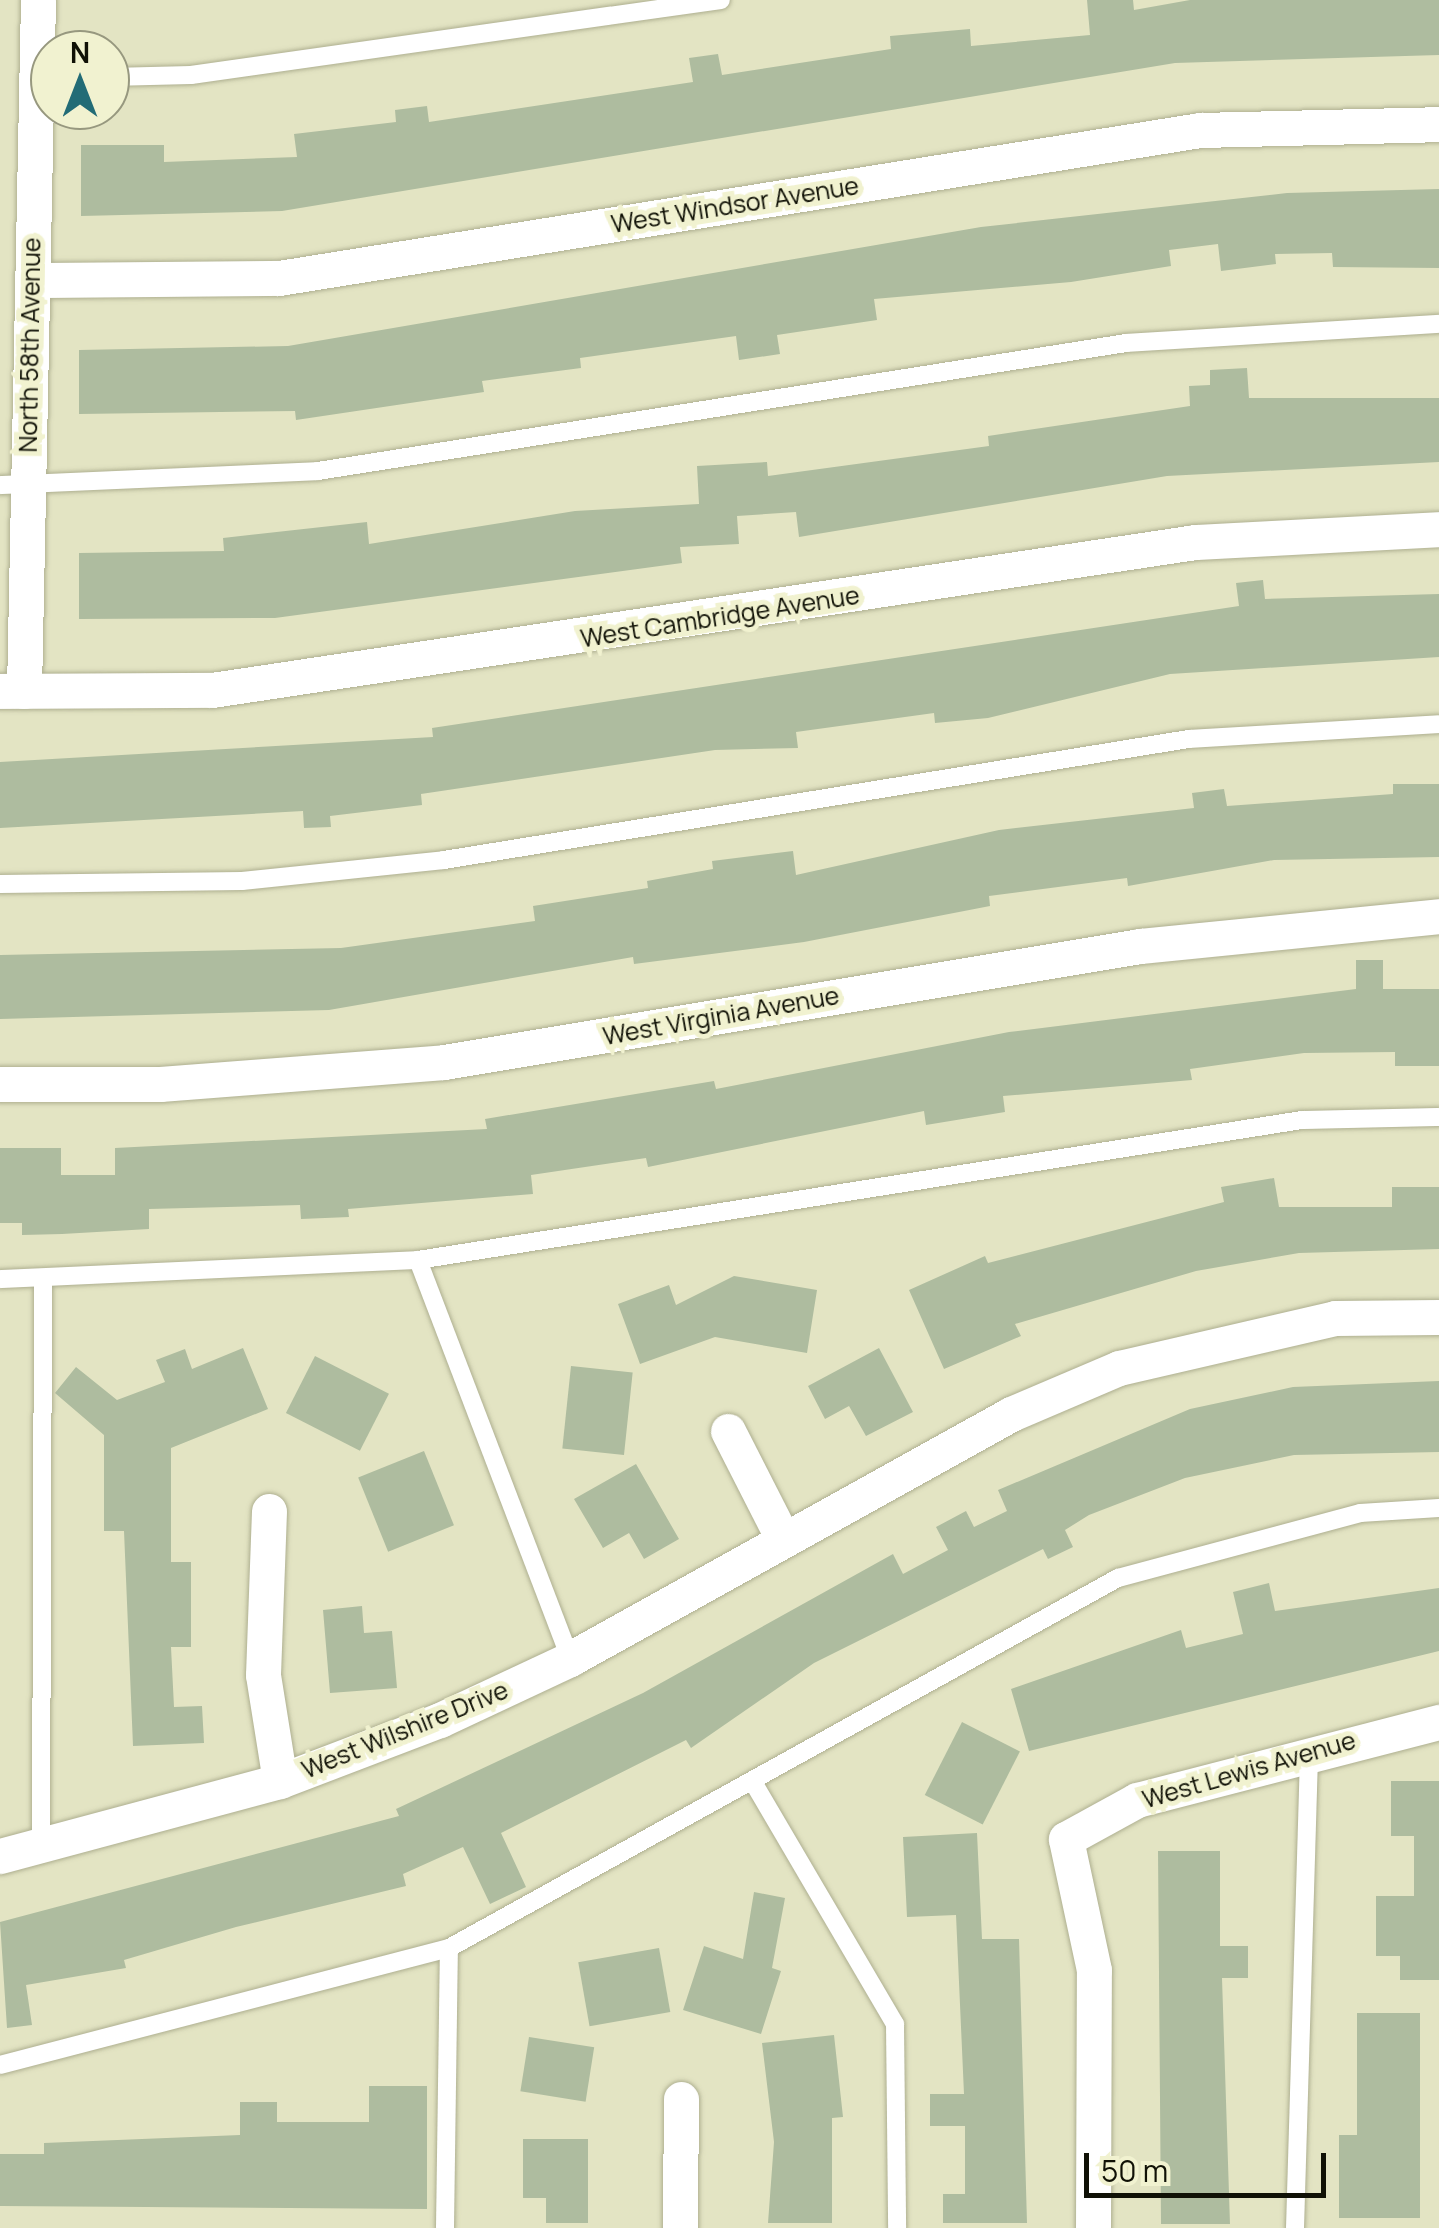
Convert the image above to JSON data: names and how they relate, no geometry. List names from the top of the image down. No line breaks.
{"streets":{"street":["West Windsor Avenue","North 58th Avenue","West Cambridge Avenue","West Virginia Avenue","West Wilshire Drive","West Lewis Avenue"]},"crossings":[["West Windsor Avenue","North 58th Avenue"],["North 58th Avenue","West Cambridge Avenue"]],"scale_bar":"50 m","north":"top"}
